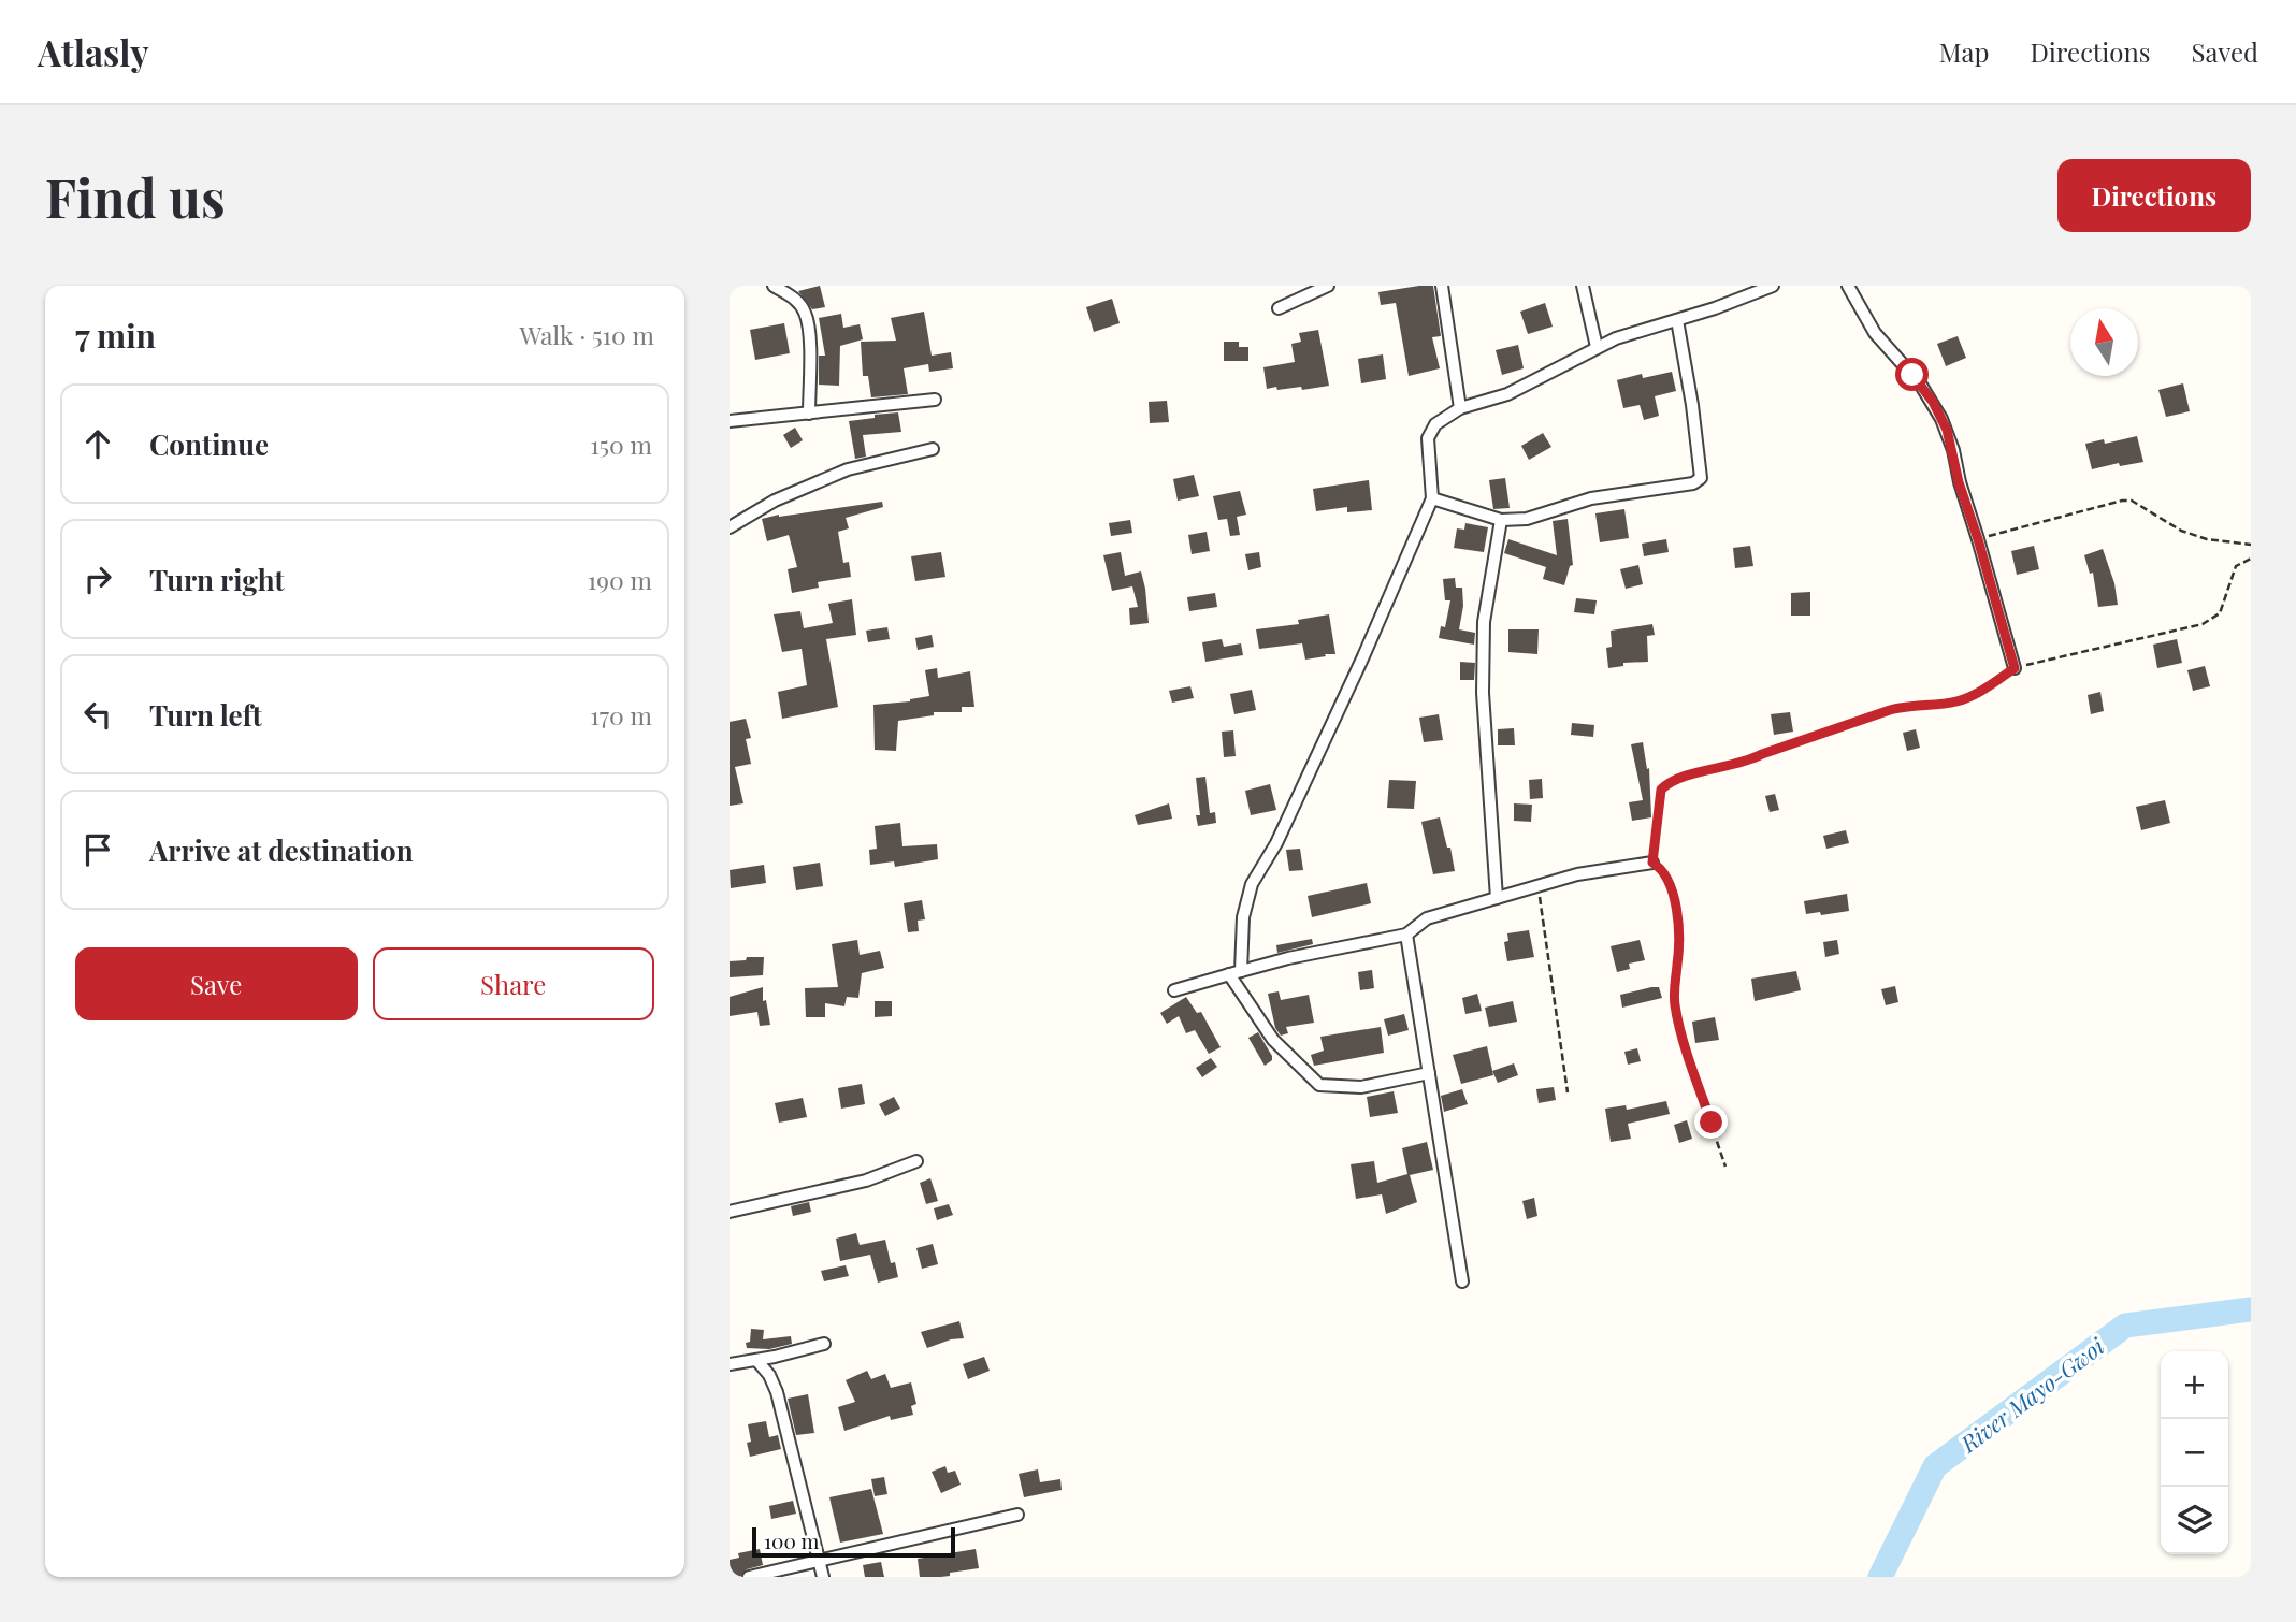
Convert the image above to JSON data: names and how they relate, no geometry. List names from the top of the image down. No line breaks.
{"water":["River Mayo-Gwoi"],"scale_bar":"100 m","north":"top","page":{"header":"Atlasly","nav":["Map","Directions","Saved"],"buttons":["Directions",["Save","Share"]],"title":"Find us","heading":["7 min","Walk · 510 m"],"list":[["Continue","150 m"],["Turn right","190 m"],["Turn left","170 m"],"Arrive at destination"],"map_buttons":["+","−"],"scale":"100 m"}}
